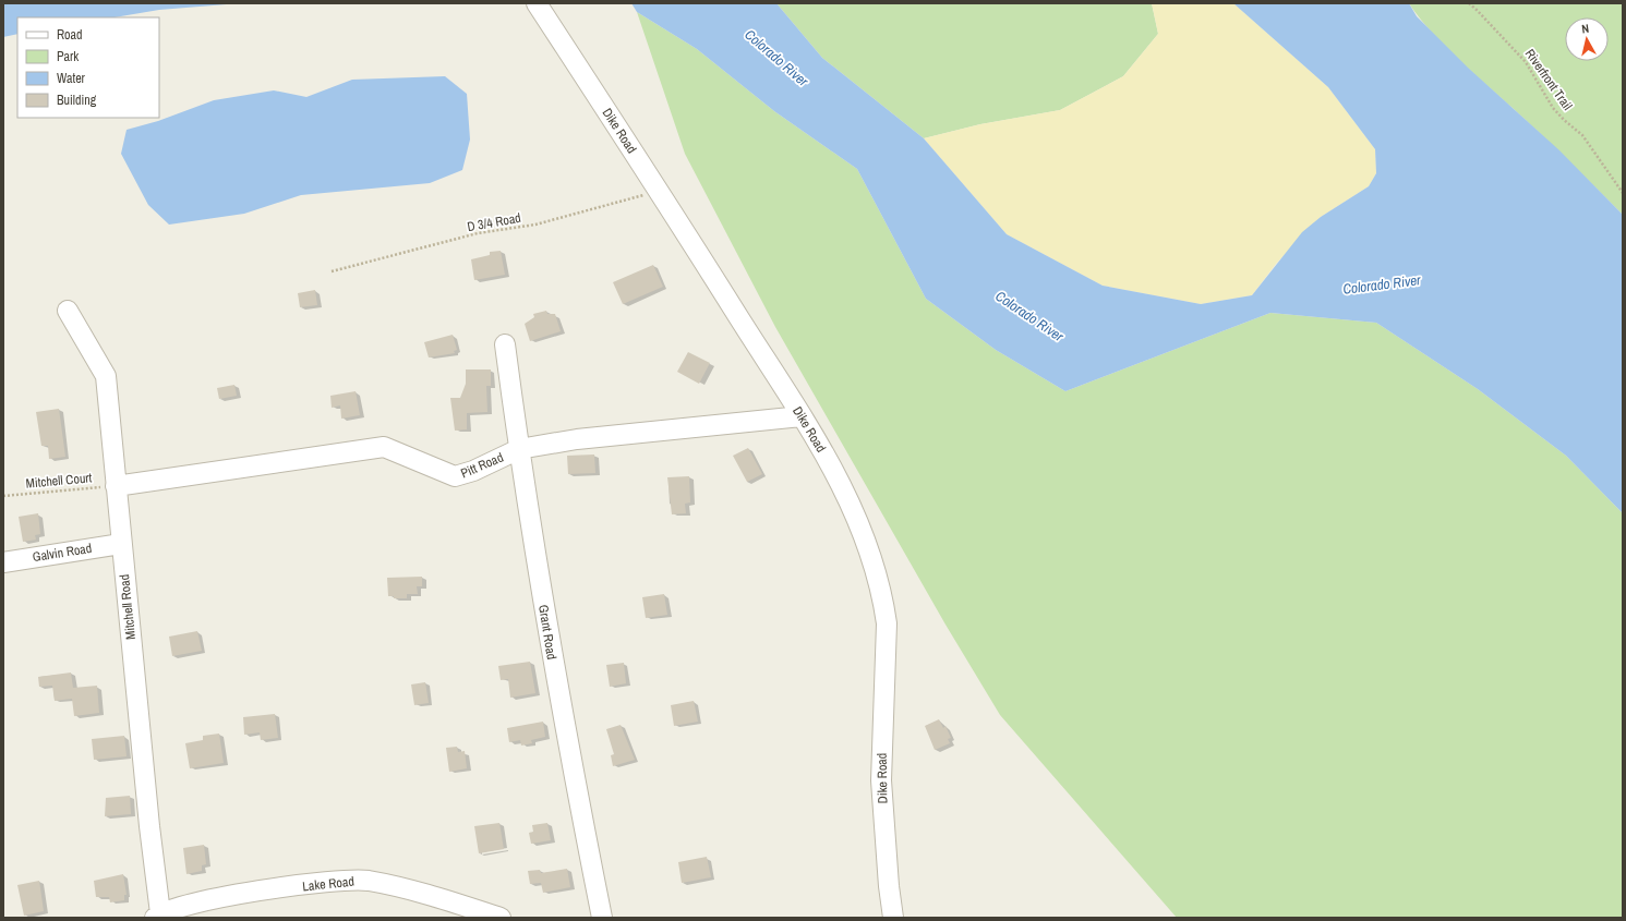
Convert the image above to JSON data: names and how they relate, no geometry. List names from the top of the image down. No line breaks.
{"streets":{"street":["Dike Road","Pitt Road","Galvin Road","Mitchell Road","Grant Road","Lake Road"],"path":["Riverfront Trail","D 3/4 Road","Mitchell Court"]},"crossings":[["Dike Road","D 3/4 Road"],["Dike Road","Pitt Road"],["Pitt Road","Mitchell Court"],["Pitt Road","Mitchell Road"],["Pitt Road","Grant Road"],["Mitchell Court","Mitchell Road"],["Galvin Road","Mitchell Road"],["Mitchell Road","Lake Road"]],"water":["Colorado River"],"legend":["Road","Park","Water","Building"],"north":"top"}
